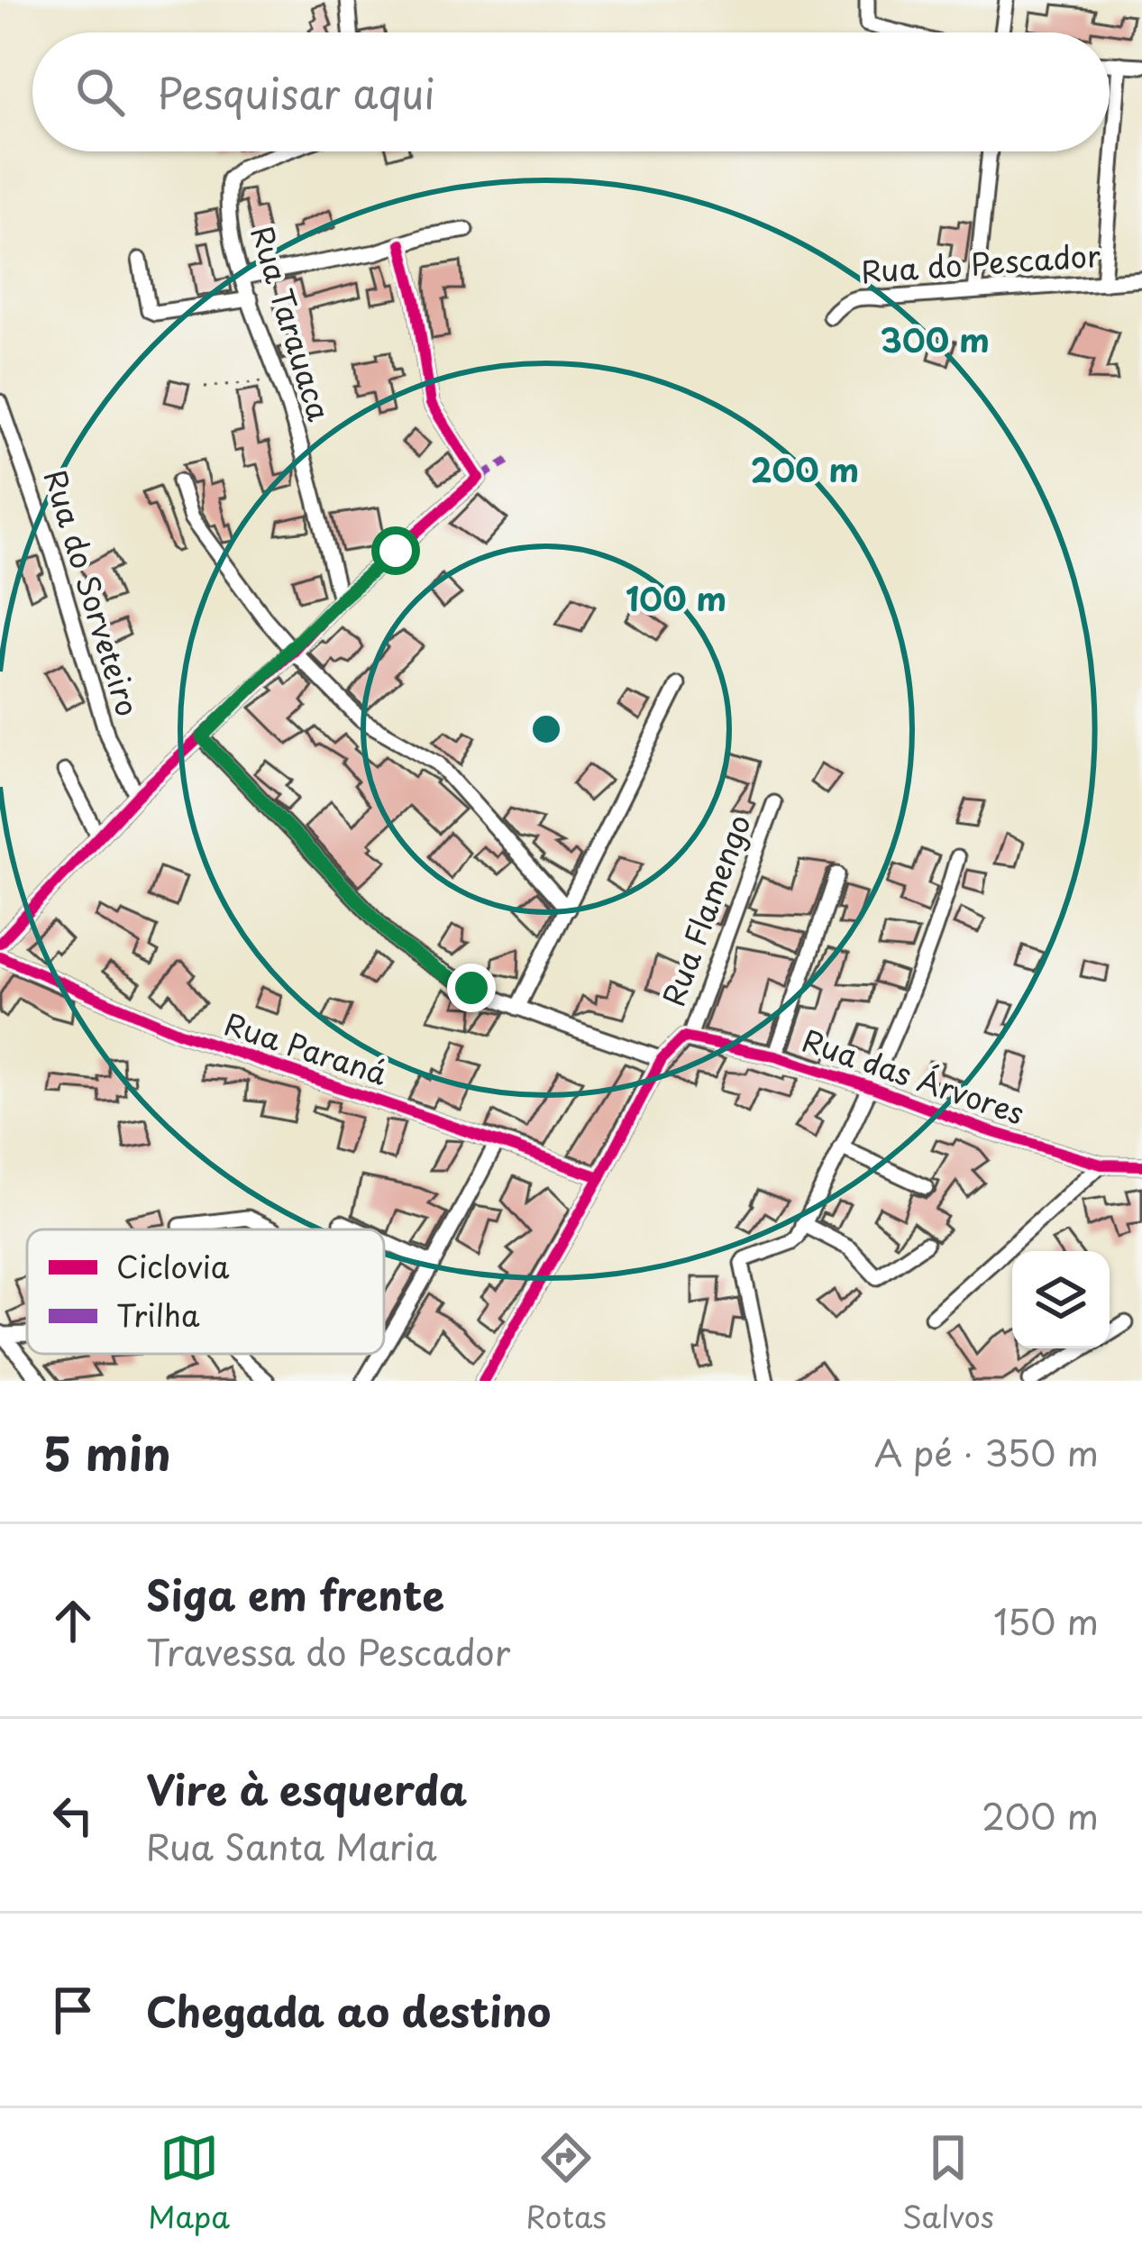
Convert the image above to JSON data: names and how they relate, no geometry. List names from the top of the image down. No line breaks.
{"streets":{"street":["Rua do Pescador","Rua Tarauaca","Rua do Sorveteiro","Rua Flamengo","Rua Paraná","Rua das Árvores"]},"crossings":[["Rua Flamengo","Rua das Árvores"]],"legend":["Ciclovia","Trilha"],"page":{"search":"Pesquisar aqui","heading":["5 min","A pé · 350 m"],"list":[["Siga em frente","Travessa do Pescador","150 m"],["Vire à esquerda","Rua Santa Maria","200 m"],"Chegada ao destino"],"nav":["Mapa","Rotas","Salvos"]},"rings":["300 m","200 m","100 m"]}
